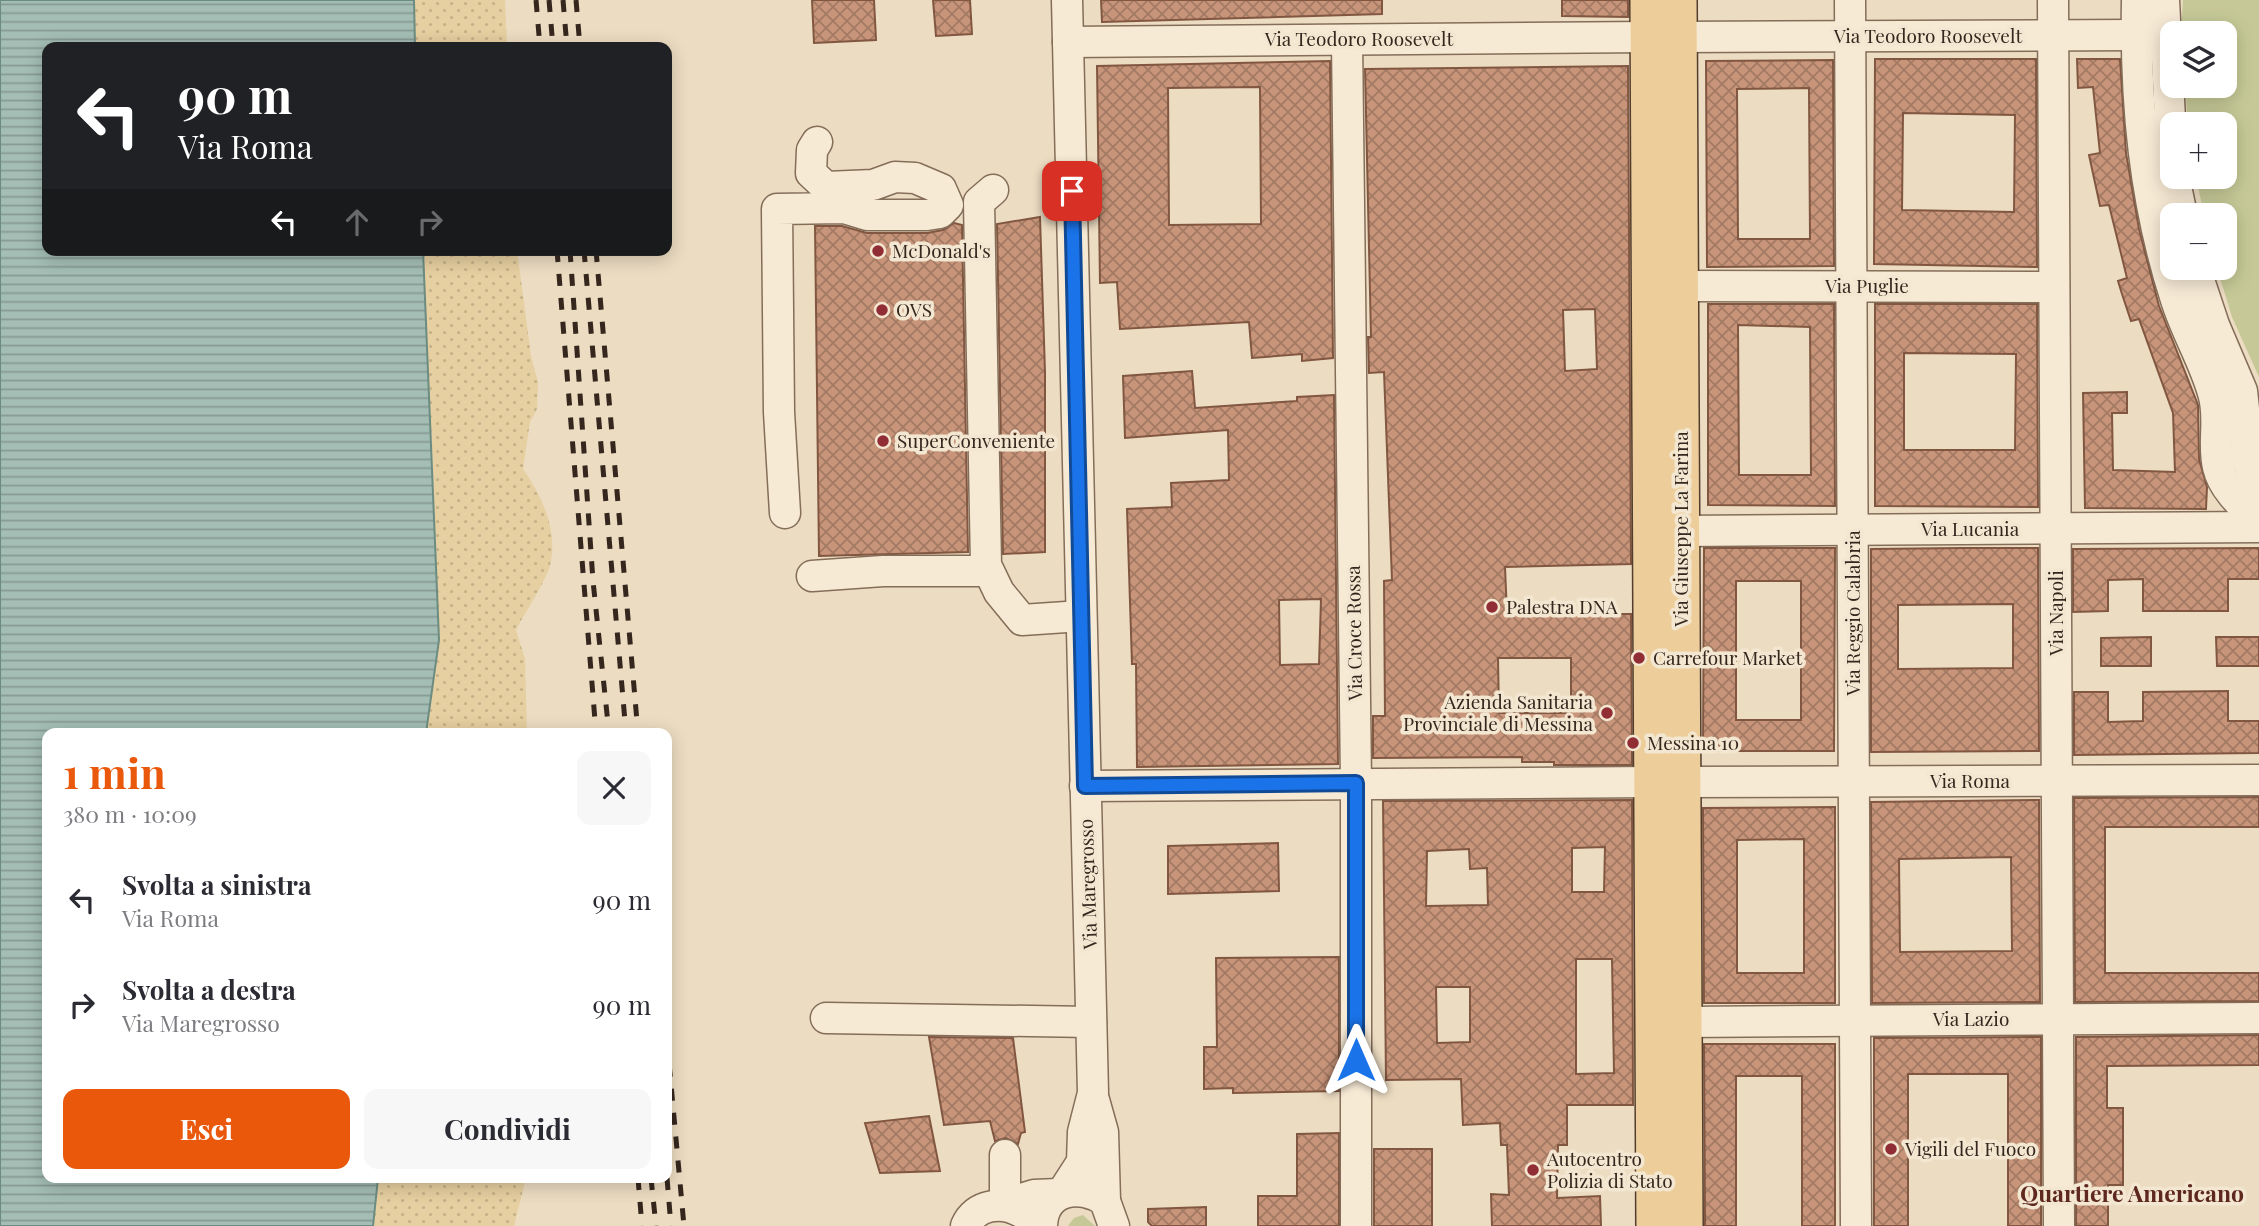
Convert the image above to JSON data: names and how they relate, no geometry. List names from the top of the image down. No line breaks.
{"streets":{"main road":["Via Giuseppe La Farina"],"street":["Via Teodoro Roosevelt","Via Puglie","Via Lucania","Via Reggio Calabria","Via Napoli","Via Croce Rossa","Via Roma","Via Maregrosso","Via Lazio"]},"crossings":[["Via Teodoro Roosevelt","Via Giuseppe La Farina"],["Via Teodoro Roosevelt","Via Reggio Calabria"],["Via Teodoro Roosevelt","Via Napoli"],["Via Teodoro Roosevelt","Via Croce Rossa"],["Via Teodoro Roosevelt","Via Maregrosso"],["Via Puglie","Via Giuseppe La Farina"],["Via Puglie","Via Reggio Calabria"],["Via Puglie","Via Napoli"],["Via Giuseppe La Farina","Via Lucania"],["Via Giuseppe La Farina","Via Roma"],["Via Giuseppe La Farina","Via Lazio"],["Via Lucania","Via Reggio Calabria"],["Via Lucania","Via Napoli"],["Via Reggio Calabria","Via Roma"],["Via Reggio Calabria","Via Lazio"],["Via Napoli","Via Roma"],["Via Napoli","Via Lazio"],["Via Croce Rossa","Via Roma"],["Via Roma","Via Maregrosso"]],"districts":["Quartiere Americano"],"places":["McDonald's","OVS","SuperConveniente","Palestra DNA","Carrefour Market","Azienda Sanitaria Provinciale di Messina","Messina 10","Vigili del Fuoco","Autocentro Polizia di Stato"],"page":{"map_buttons":["+","−"],"turn":["90 m","Via Roma"],"heading":["1 min","380 m · 10:09"],"list":[{"name":"Svolta a sinistra","note":"Via Roma","value":"90 m"},{"name":"Svolta a destra","note":"Via Maregrosso","value":"90 m"}],"buttons":["Esci","Condividi"]}}
